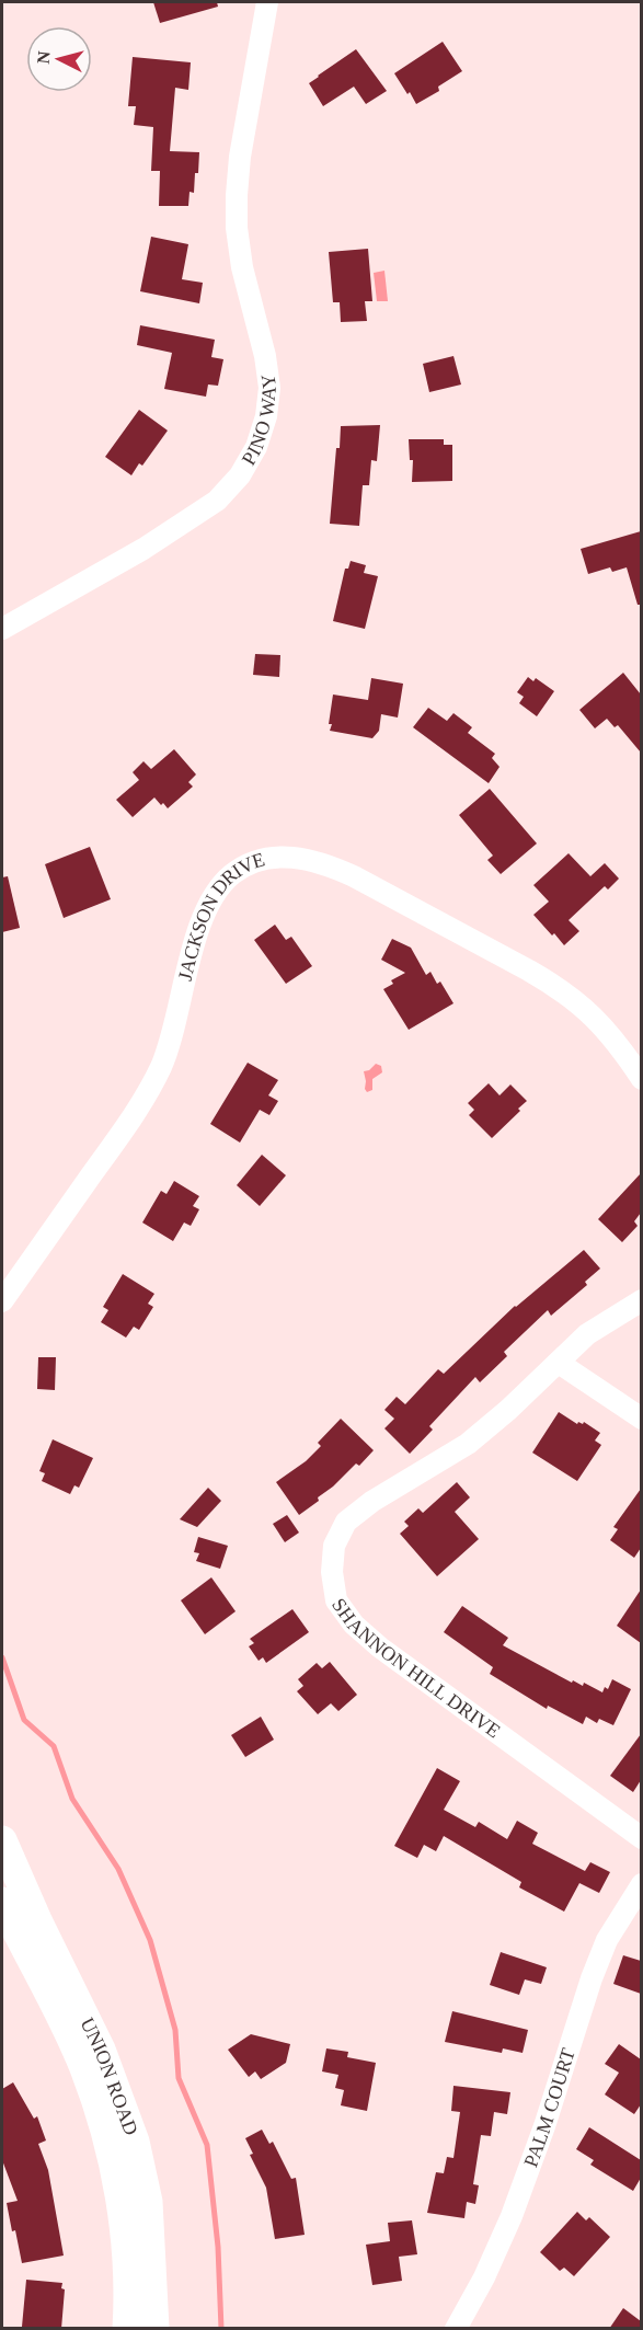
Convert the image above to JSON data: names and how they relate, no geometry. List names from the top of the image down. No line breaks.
{"streets":{"main road":["UNION ROAD"],"street":["PINO WAY","JACKSON DRIVE","SHANNON HILL DRIVE","PALM COURT"]},"north":"left"}
